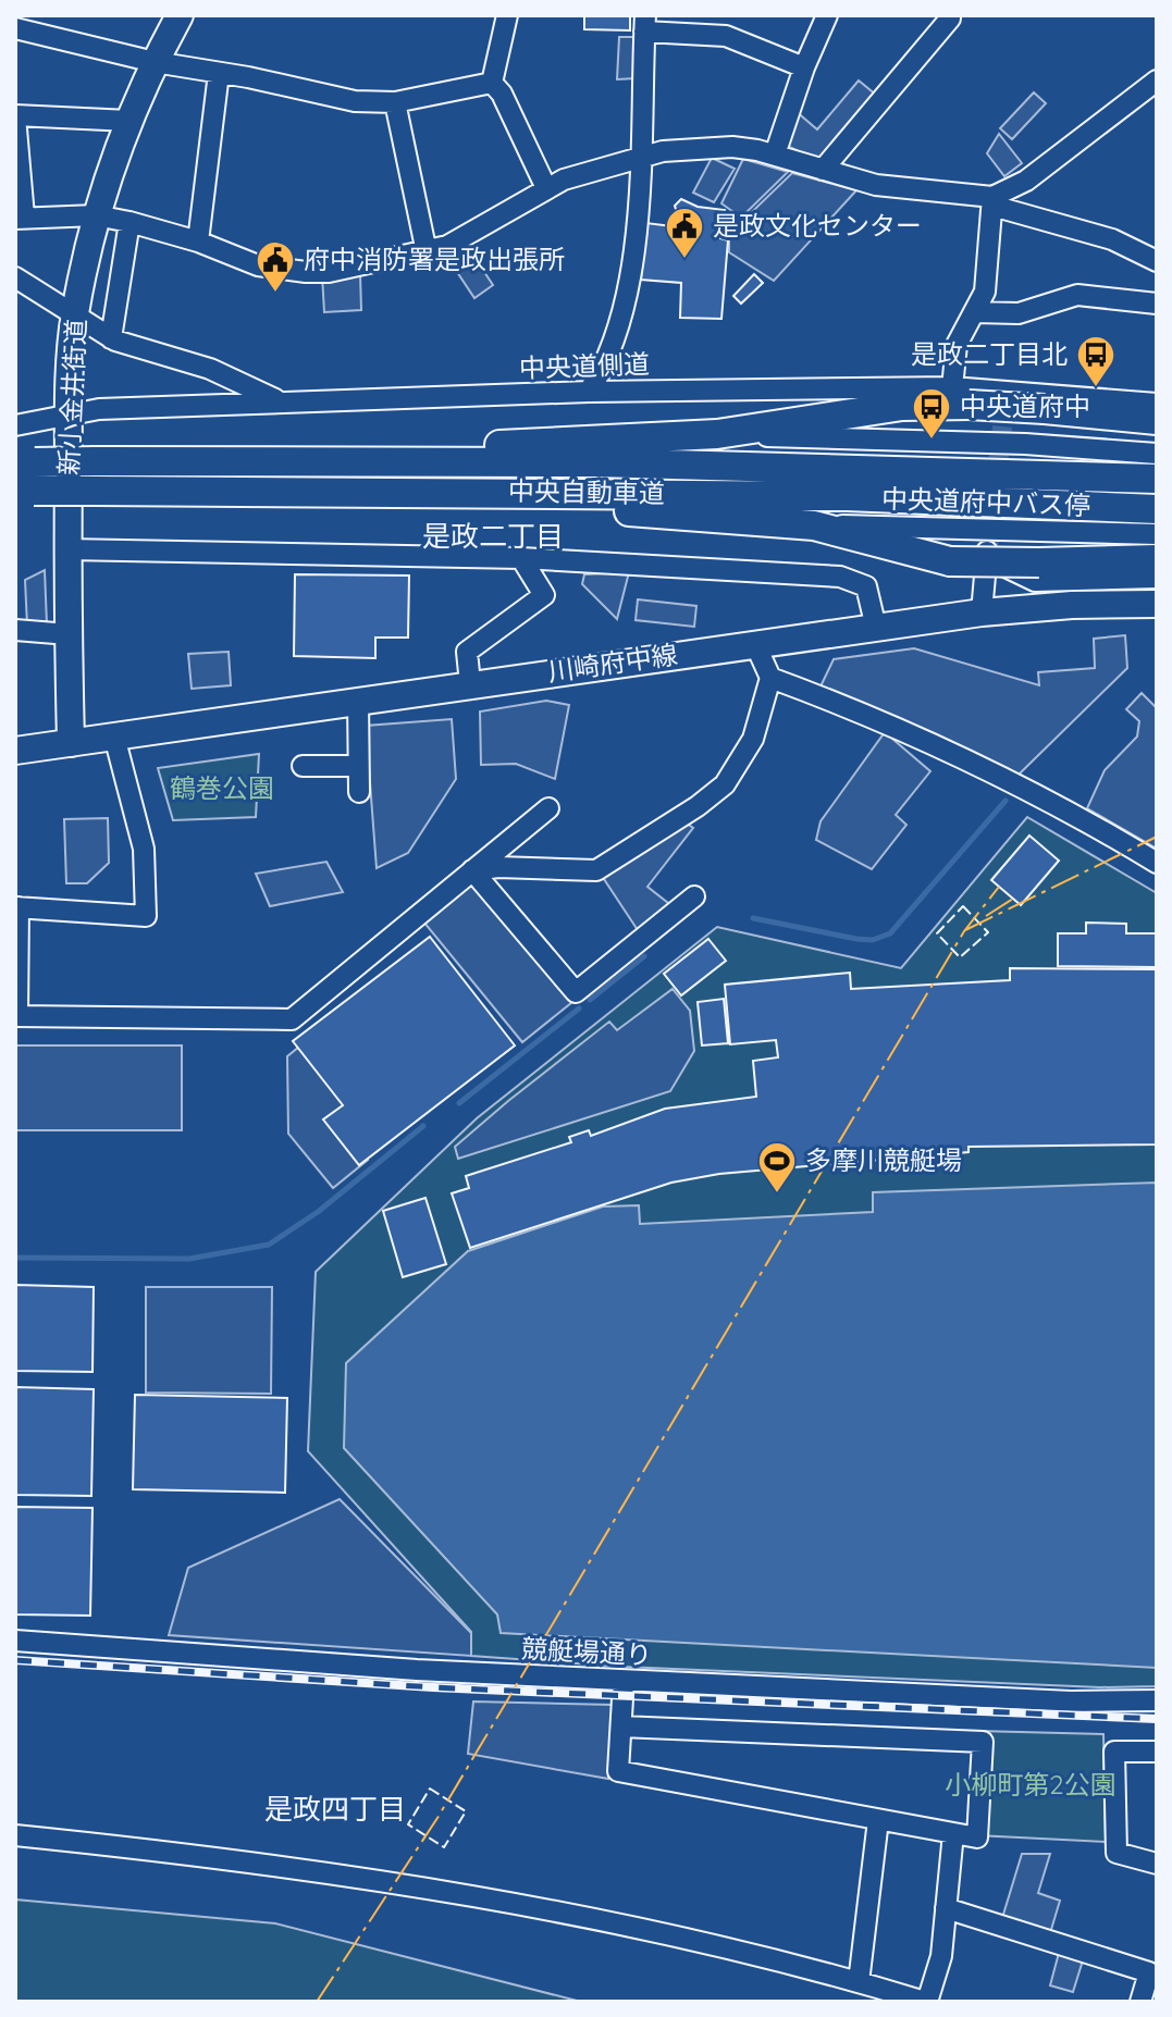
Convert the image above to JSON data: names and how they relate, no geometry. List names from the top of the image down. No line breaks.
{"streets":{"highway":["中央自動車道"],"main road":["新小金井街道","川崎府中線"],"street":["中央道側道","中央道府中バス停","競艇場通り"]},"crossings":[["中央道側道","新小金井街道"],["新小金井街道","川崎府中線"]],"districts":["是政二丁目","是政四丁目"],"parks":["鶴巻公園","小柳町第2公園"],"places":{"public building":["是政文化センター","府中消防署是政出張所"],"bus stop":["是政二丁目北","中央道府中"],"sports":["多摩川競艇場"]}}
